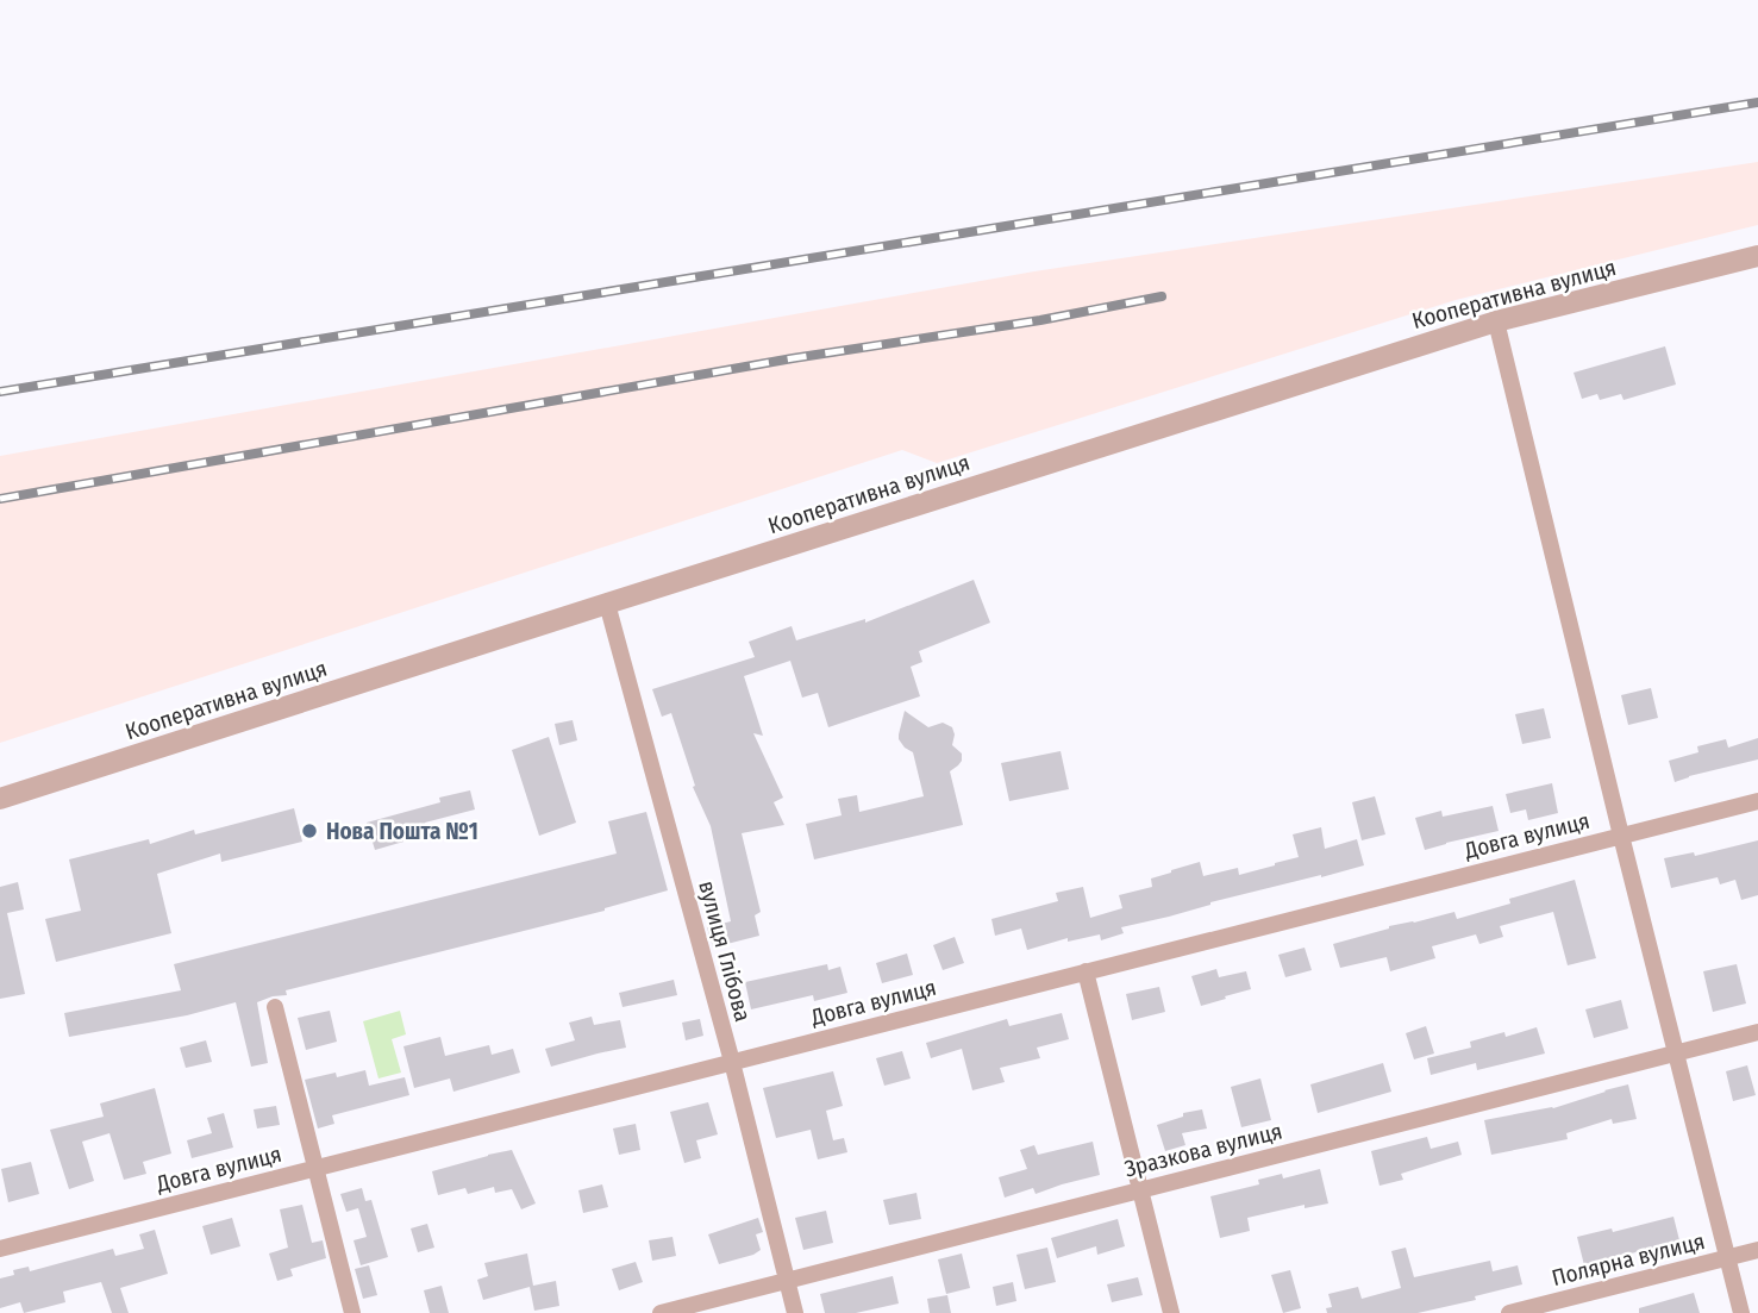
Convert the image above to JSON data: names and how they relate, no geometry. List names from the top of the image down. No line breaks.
{"streets":{"street":["Кооперативна вулиця","Довга вулиця","вулиця Глібова","Зразкова вулиця","Полярна вулиця"]},"crossings":[["Кооперативна вулиця","вулиця Глібова"],["Довга вулиця","вулиця Глібова"],["вулиця Глібова","Зразкова вулиця"]],"places":["Нова Пошта №1"]}
